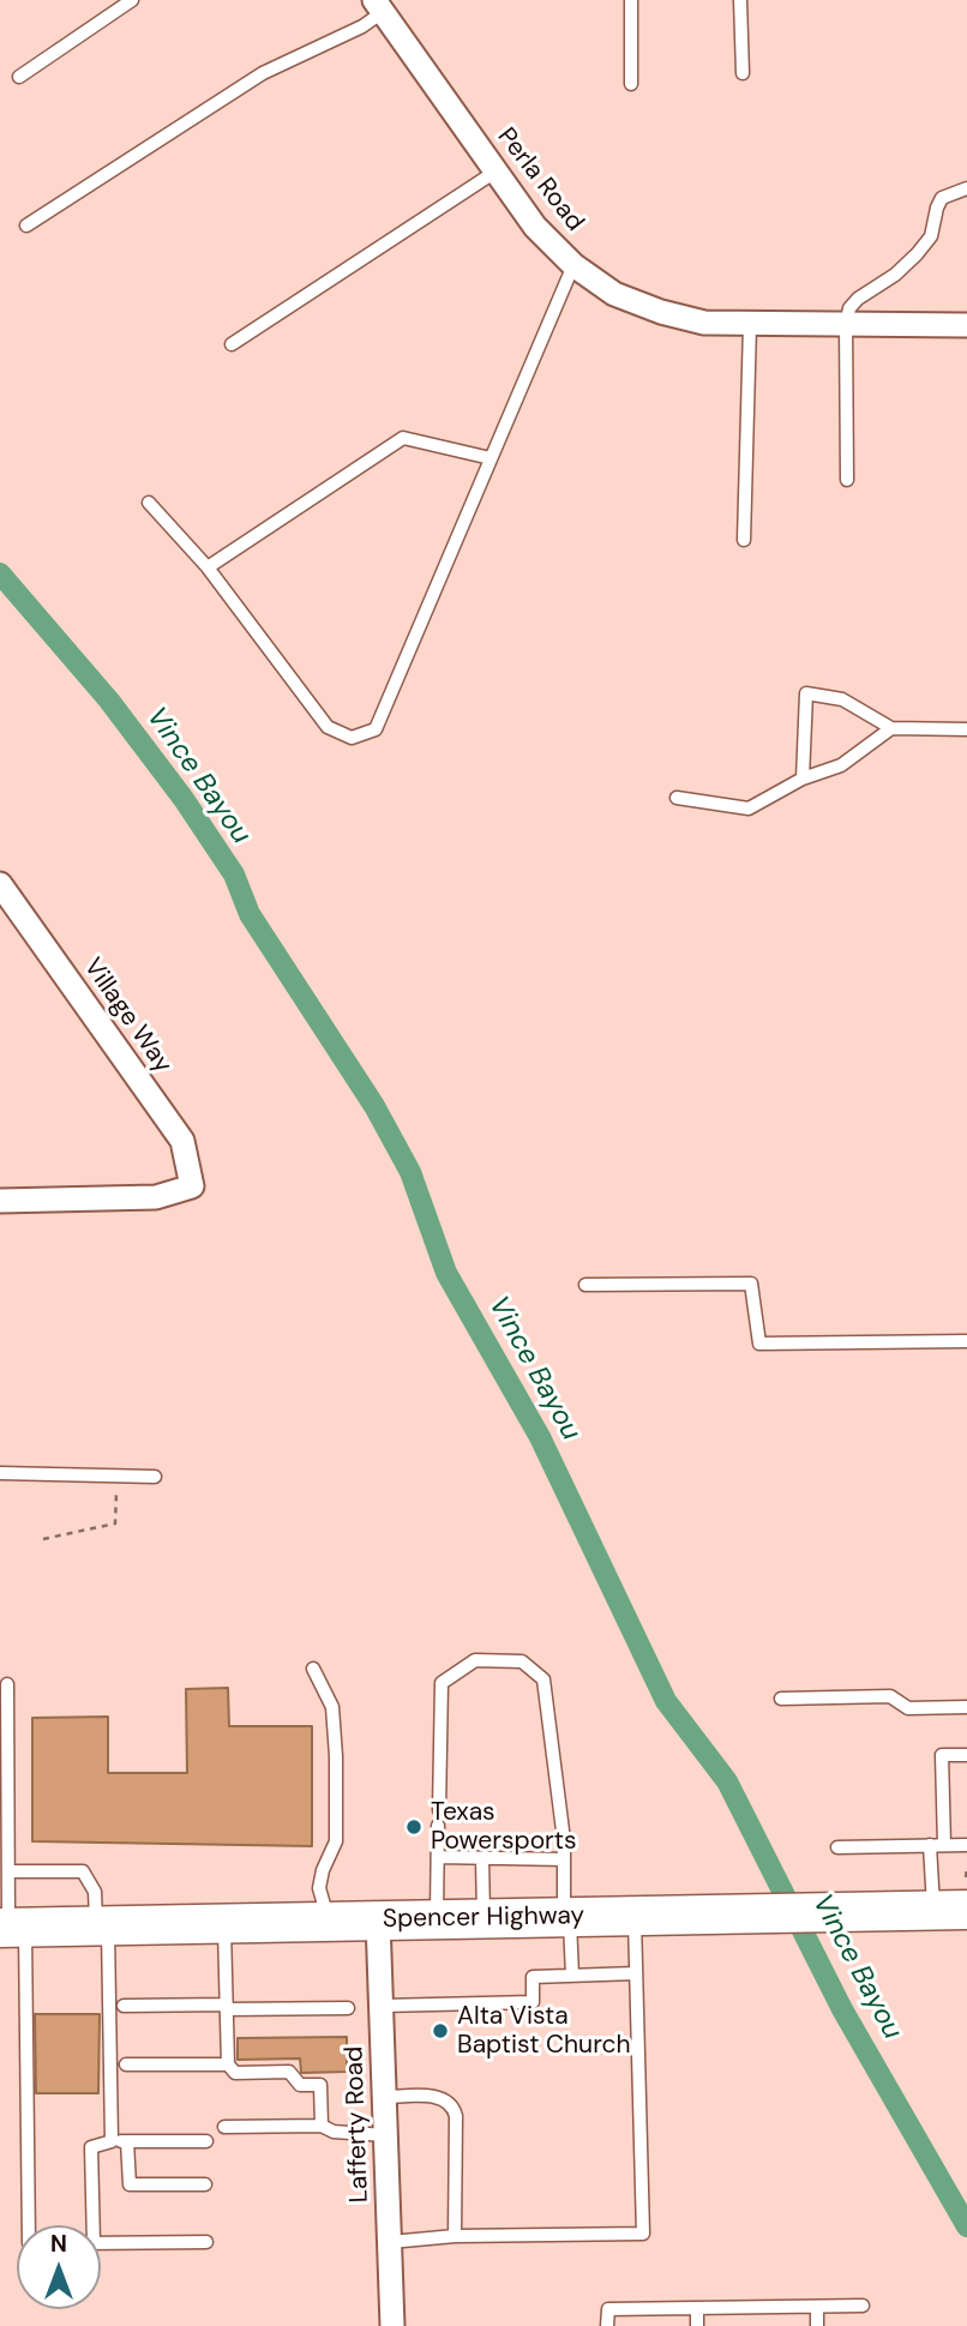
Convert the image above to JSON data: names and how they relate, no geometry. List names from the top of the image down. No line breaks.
{"streets":{"main road":["Spencer Highway"],"street":["Perla Road","Village Way","Lafferty Road"]},"crossings":[["Spencer Highway","Lafferty Road"]],"water":["Vince Bayou"],"places":["Texas Powersports","Alta Vista Baptist Church"],"north":"top"}
